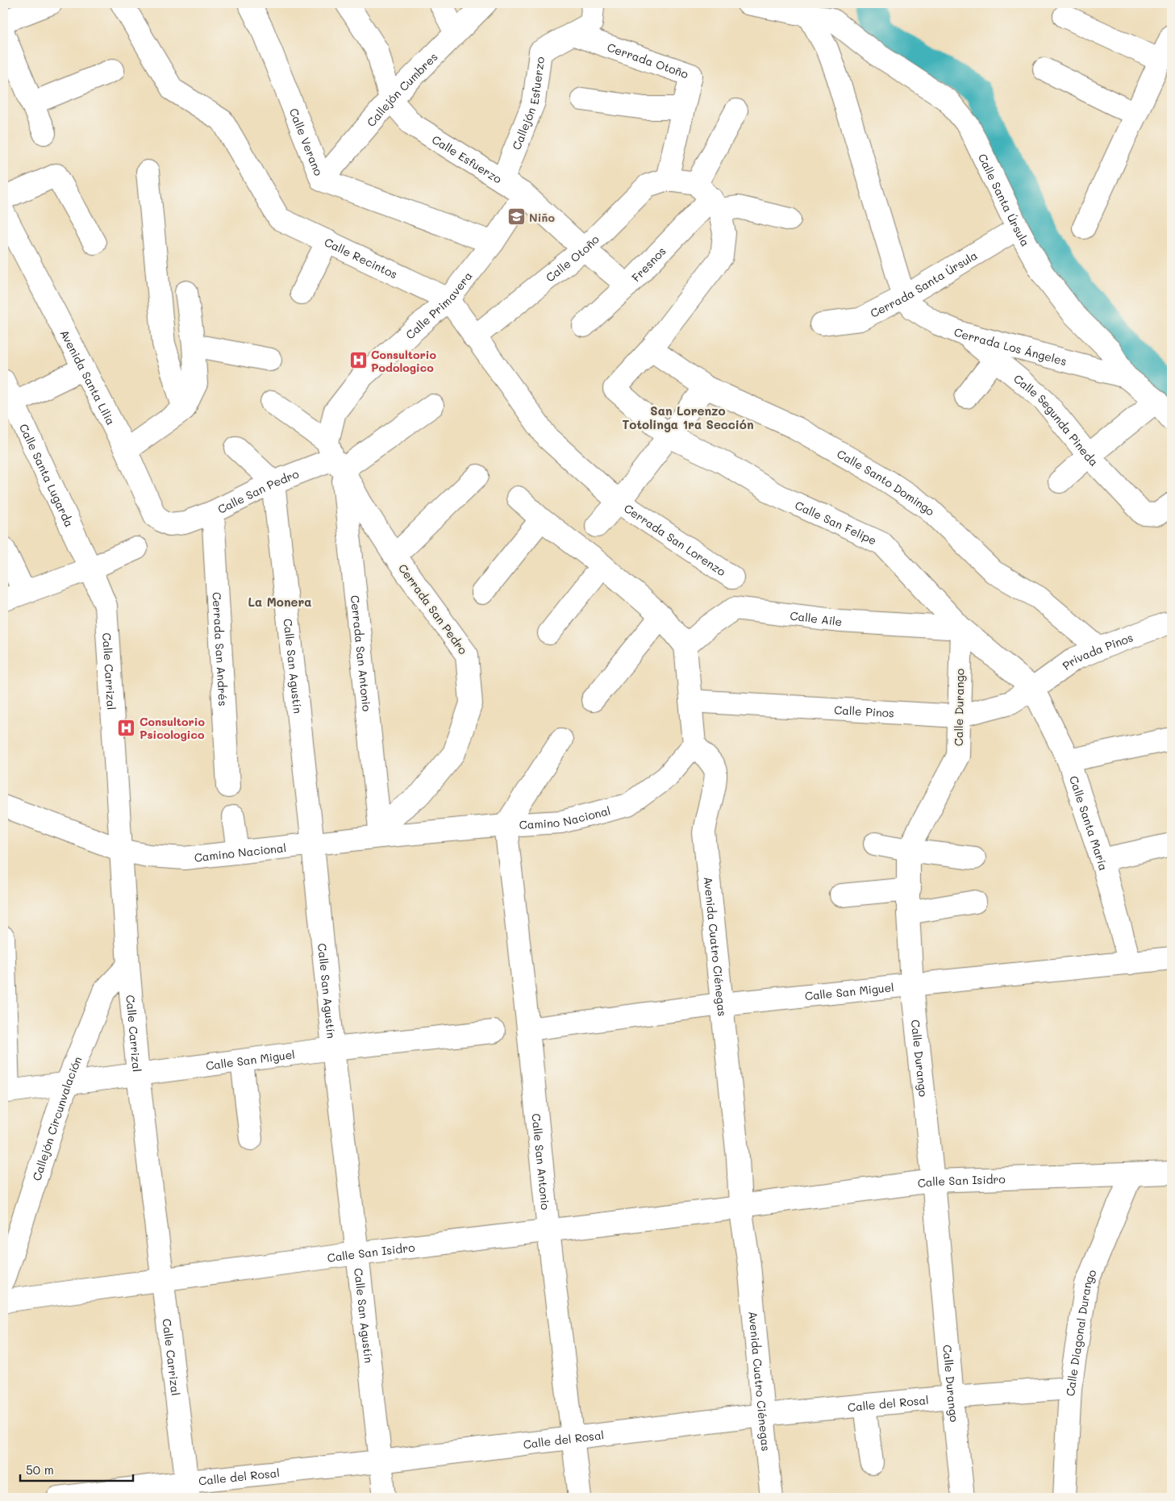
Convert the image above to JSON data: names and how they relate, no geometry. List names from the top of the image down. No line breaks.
{"streets":{"street":["Cerrada Otoño","Callejón Cumbres","Callejón Esfuerzo","Calle Verano","Calle Esfuerzo","Calle Santa Úrsula","Calle Recintos","Calle Otoño","Fresnos","Cerrada Santa Úrsula","Calle Primavera","Cerrada Los Ángeles","Avenida Santa Lilia","Calle Segunda Pineda","Calle Santa Lugarda","Calle Santo Domingo","Calle San Pedro","Calle San Felipe","Cerrada San Lorenzo","Cerrada San Pedro","Calle Aile","Cerrada San Andrés","Privada Pinos","Cerrada San Antonio","Calle San Agustín","Calle Carrizal","Calle Durango","Calle Pinos","Camino Nacional","Calle Santa María","Avenida Cuatro Ciénegas","Calle San Miguel","Callejón Circunvalación","Calle San Antonio","Calle San Isidro","Calle Diagonal Durango","Calle del Rosal"]},"crossings":[["Cerrada Otoño","Callejón Esfuerzo"],["Cerrada Otoño","Calle Otoño"],["Callejón Cumbres","Calle Verano"],["Callejón Cumbres","Calle Esfuerzo"],["Callejón Esfuerzo","Calle Esfuerzo"],["Calle Verano","Calle Primavera"],["Calle Esfuerzo","Calle Otoño"],["Calle Esfuerzo","Fresnos"],["Calle Esfuerzo","Calle Primavera"],["Calle Santa Úrsula","Cerrada Santa Úrsula"],["Calle Santa Úrsula","Cerrada Los Ángeles"],["Calle Recintos","Calle Primavera"],["Cerrada Santa Úrsula","Cerrada Los Ángeles"],["Calle Primavera","Calle San Pedro"],["Calle Primavera","Cerrada San Pedro"],["Calle Primavera","Cerrada San Antonio"],["Cerrada Los Ángeles","Calle Segunda Pineda"],["Avenida Santa Lilia","Calle San Pedro"],["Calle Santa Lugarda","Calle Carrizal"],["Calle Santo Domingo","Calle San Felipe"],["Calle Santo Domingo","Privada Pinos"],["Calle San Pedro","Cerrada San Pedro"],["Calle San Pedro","Cerrada San Andrés"],["Calle San Pedro","Cerrada San Antonio"],["Calle San Pedro","Calle San Agustín"],["Calle San Felipe","Calle Aile"],["Calle San Felipe","Privada Pinos"],["Calle San Felipe","Calle Durango"],["Calle San Felipe","Calle Pinos"],["Calle San Felipe","Calle Santa María"],["Cerrada San Pedro","Cerrada San Antonio"],["Cerrada San Pedro","Camino Nacional"],["Calle Aile","Calle Durango"],["Privada Pinos","Calle Pinos"],["Privada Pinos","Calle Santa María"],["Cerrada San Antonio","Camino Nacional"],["Calle San Agustín","Camino Nacional"],["Calle San Agustín","Calle San Miguel"],["Calle San Agustín","Calle San Isidro"],["Calle San Agustín","Calle del Rosal"],["Calle Carrizal","Camino Nacional"],["Calle Carrizal","Calle San Miguel"],["Calle Carrizal","Callejón Circunvalación"],["Calle Carrizal","Calle San Isidro"],["Calle Carrizal","Calle del Rosal"],["Calle Durango","Calle Pinos"],["Calle Durango","Calle San Miguel"],["Calle Durango","Calle San Isidro"],["Calle Durango","Calle del Rosal"],["Calle Pinos","Calle Santa María"],["Camino Nacional","Avenida Cuatro Ciénegas"],["Camino Nacional","Calle San Antonio"],["Calle Santa María","Calle San Miguel"],["Avenida Cuatro Ciénegas","Calle San Miguel"],["Avenida Cuatro Ciénegas","Calle San Isidro"],["Avenida Cuatro Ciénegas","Calle del Rosal"],["Calle San Miguel","Callejón Circunvalación"],["Calle San Miguel","Calle San Antonio"],["Calle San Antonio","Calle San Isidro"],["Calle San Antonio","Calle del Rosal"],["Calle San Isidro","Calle Diagonal Durango"],["Calle Diagonal Durango","Calle del Rosal"]],"districts":["San Lorenzo Totolinga 1ra Sección","La Monera"],"places":{"school or university":["Niño"],"hospital":["Consultorio Podologico","Consultorio Psicologico"]},"scale_bar":"50 m"}
